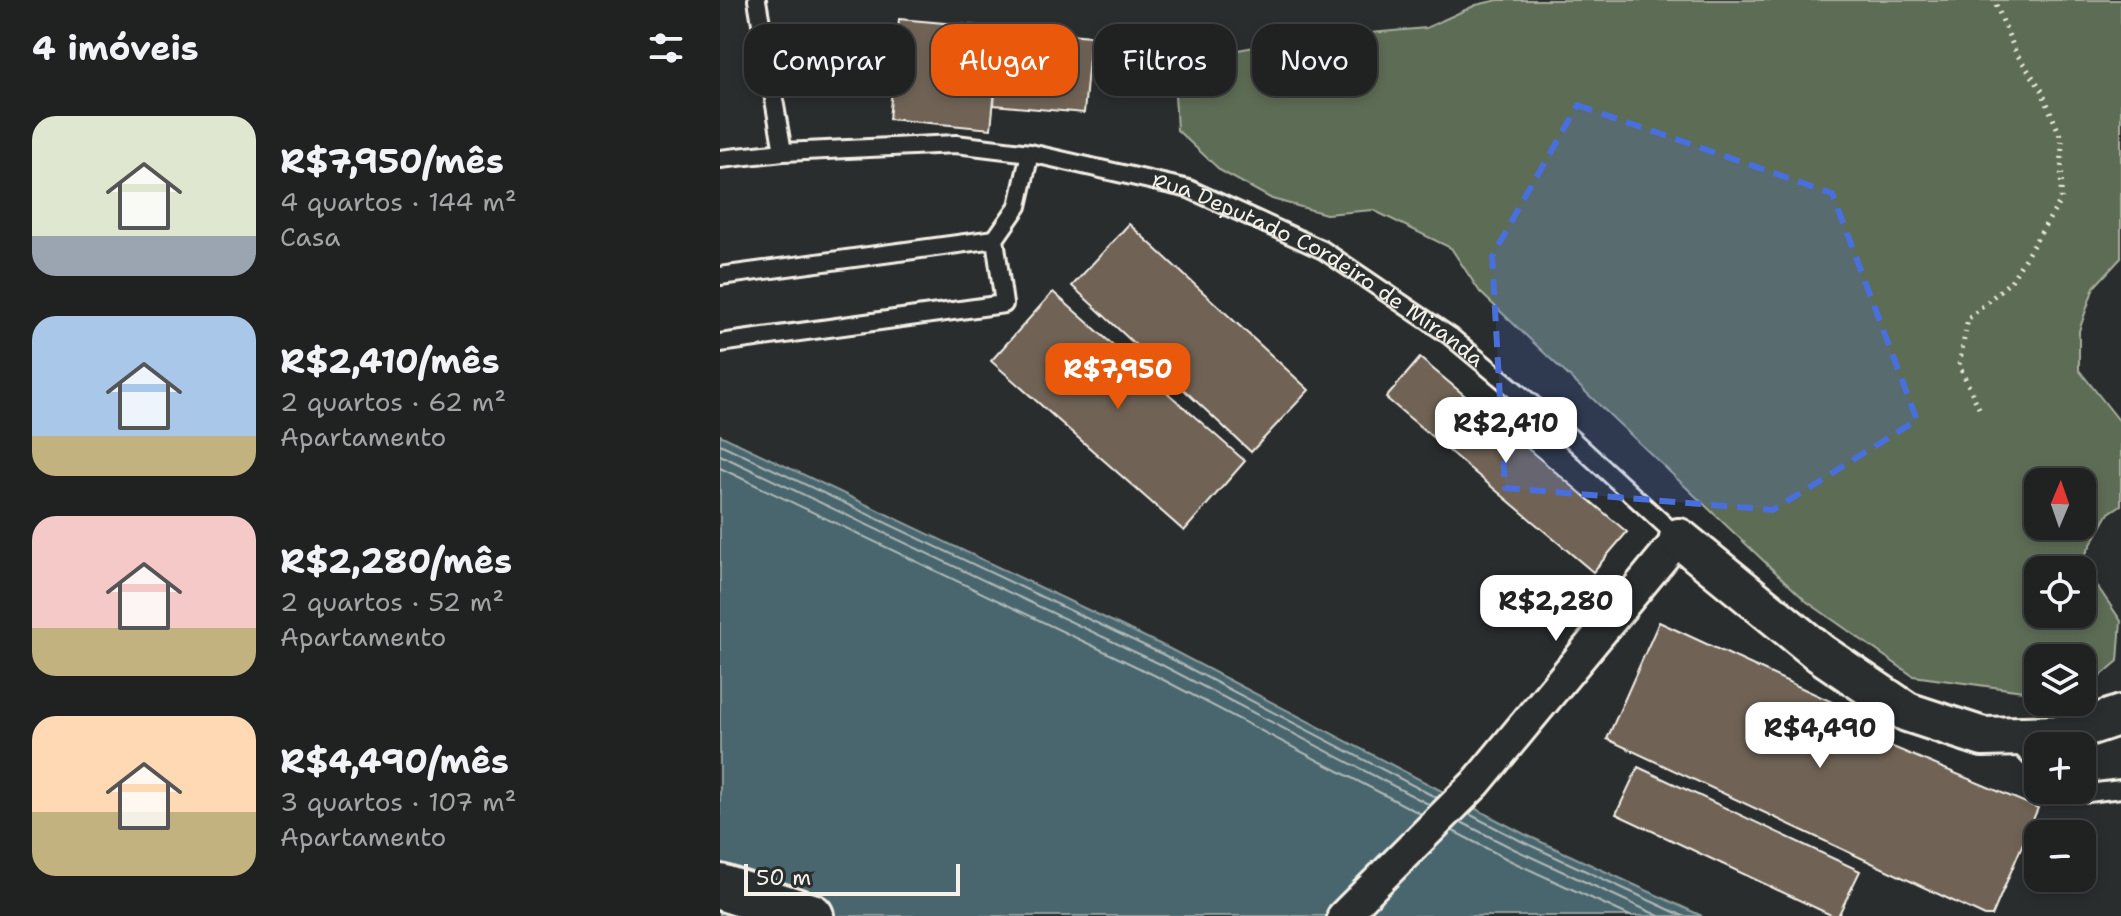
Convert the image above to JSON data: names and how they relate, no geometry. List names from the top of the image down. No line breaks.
{"streets":{"street":["Rua Deputado Cordeiro de Miranda"]},"scale_bar":"50 m","north":"top","page":{"heading":"4 imóveis","chip":["Comprar","Alugar","Filtros","Novo"],"list":[{"name":"R$7,950/mês","note":"4 quartos · 144 m² · Casa"},{"name":"R$2,410/mês","note":"2 quartos · 62 m² · Apartamento"},{"name":"R$2,280/mês","note":"2 quartos · 52 m² · Apartamento"},{"name":"R$4,490/mês","note":"3 quartos · 107 m² · Apartamento"}],"price":["R$7,950","R$2,410","R$2,280","R$4,490"],"map_buttons":["+","−"],"scale":"50 m"}}
